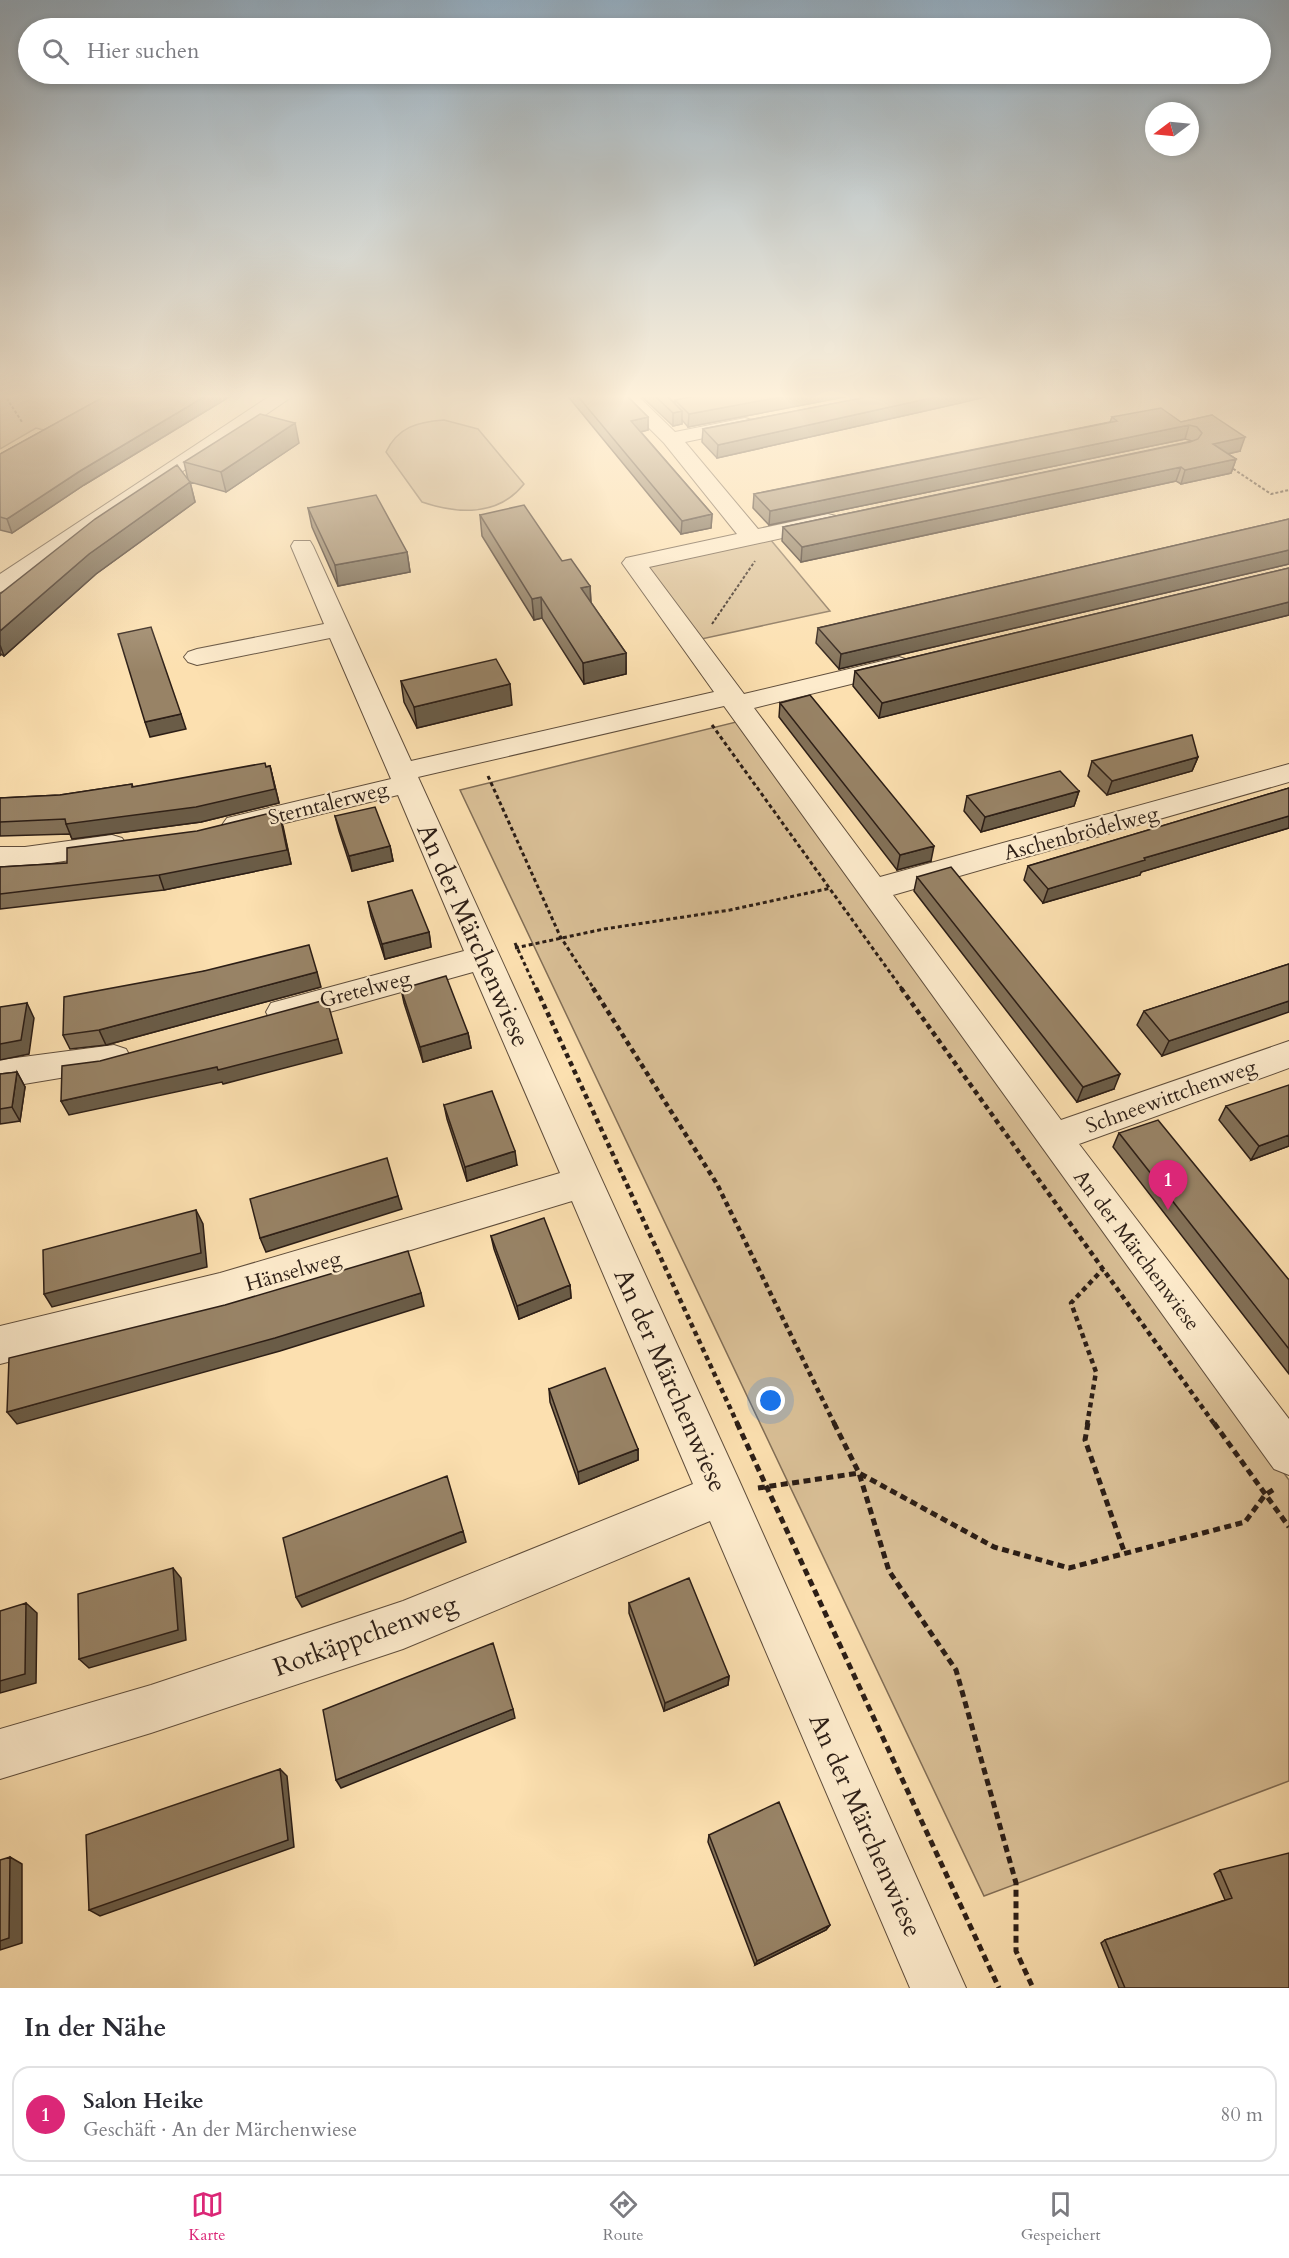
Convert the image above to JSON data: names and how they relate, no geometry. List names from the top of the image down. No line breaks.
{"streets":{"street":["Sterntalerweg","Aschenbrödelweg","An der Märchenwiese","Gretelweg","Schneewittchenweg","Hänselweg","Rotkäppchenweg"]},"crossings":[["Sterntalerweg","An der Märchenwiese"],["Aschenbrödelweg","An der Märchenwiese"],["An der Märchenwiese","Gretelweg"],["An der Märchenwiese","Schneewittchenweg"],["An der Märchenwiese","Hänselweg"],["An der Märchenwiese","Rotkäppchenweg"]],"north":"left","page":{"search":"Hier suchen","pins":"1","heading":"In der Nähe","list":[{"mark":"1","name":"Salon Heike","note":"Geschäft · An der Märchenwiese","value":"80 m"}],"nav":["Karte","Route","Gespeichert"]}}
